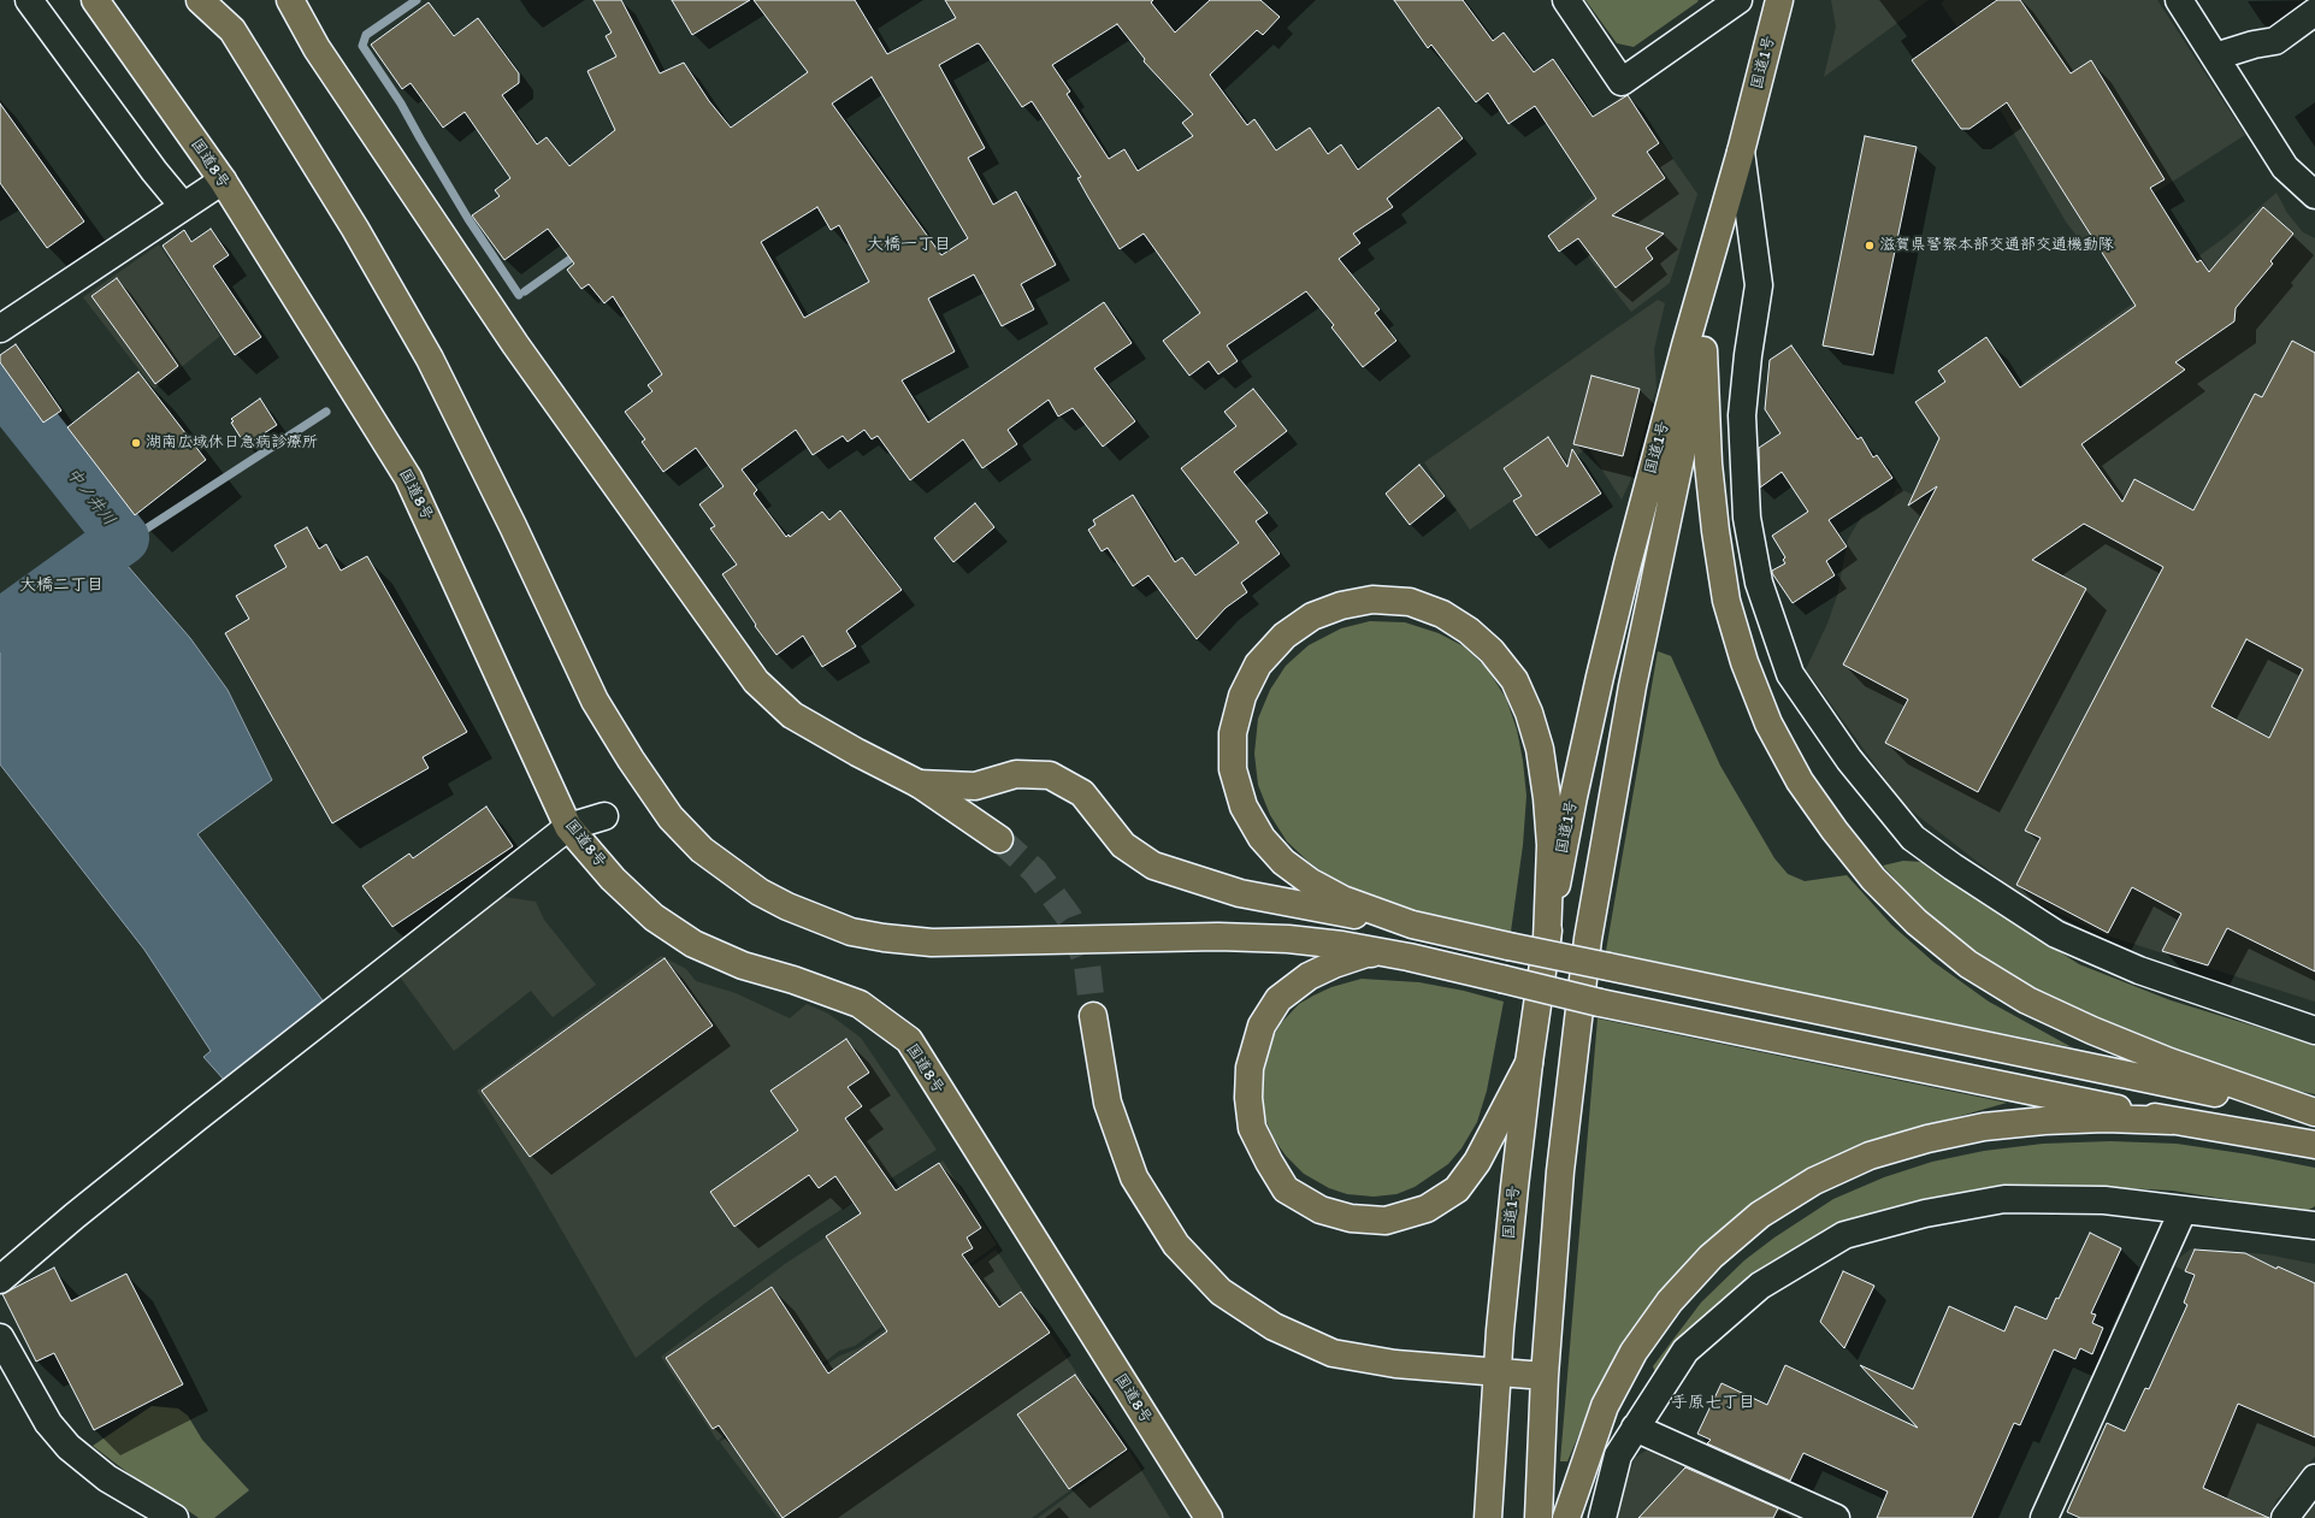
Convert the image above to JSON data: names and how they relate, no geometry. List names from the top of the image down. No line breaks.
{"streets":{"highway":["国道1号","国道8号"]},"districts":["大橋一丁目","大橋二丁目","手原七丁目"],"water":["中ノ井川"],"places":["滋賀県警察本部交通部交通機動隊","湖南広域休日急病診療所"]}
